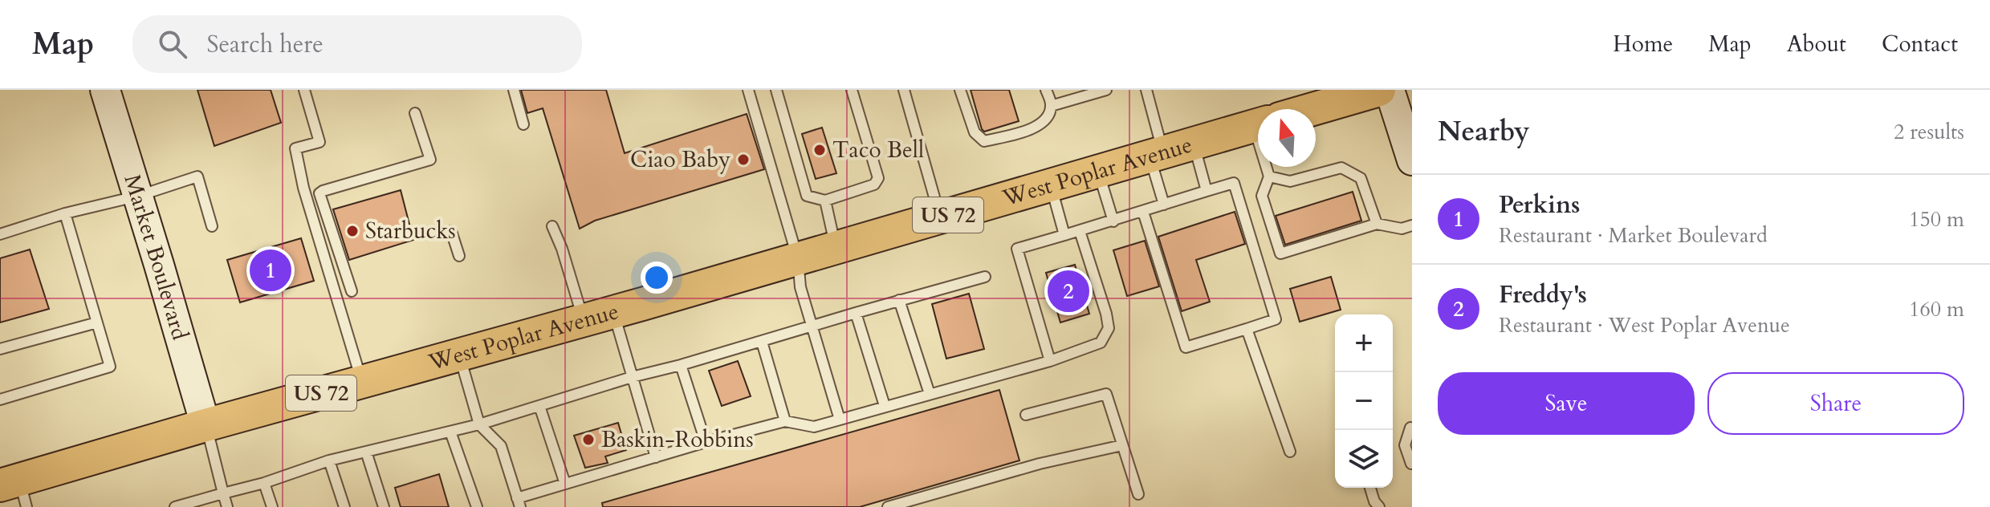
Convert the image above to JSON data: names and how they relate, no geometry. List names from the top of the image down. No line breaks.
{"streets":{"main road":["West Poplar Avenue","US 72"],"street":["Market Boulevard"]},"crossings":[["West Poplar Avenue","Market Boulevard"]],"places":["Taco Bell","Ciao Baby","Starbucks","Baskin-Robbins"],"north":"top","page":{"header":"Map","search":"Search here","nav":["Home","Map","About","Contact"],"heading":["Nearby","2 results"],"list":[{"mark":"1","name":"Perkins","note":"Restaurant · Market Boulevard","value":"150 m"},{"mark":"2","name":"Freddy's","note":"Restaurant · West Poplar Avenue","value":"160 m"}],"pins":["1","2"],"map_buttons":["+","−"],"buttons":["Save","Share"]}}
